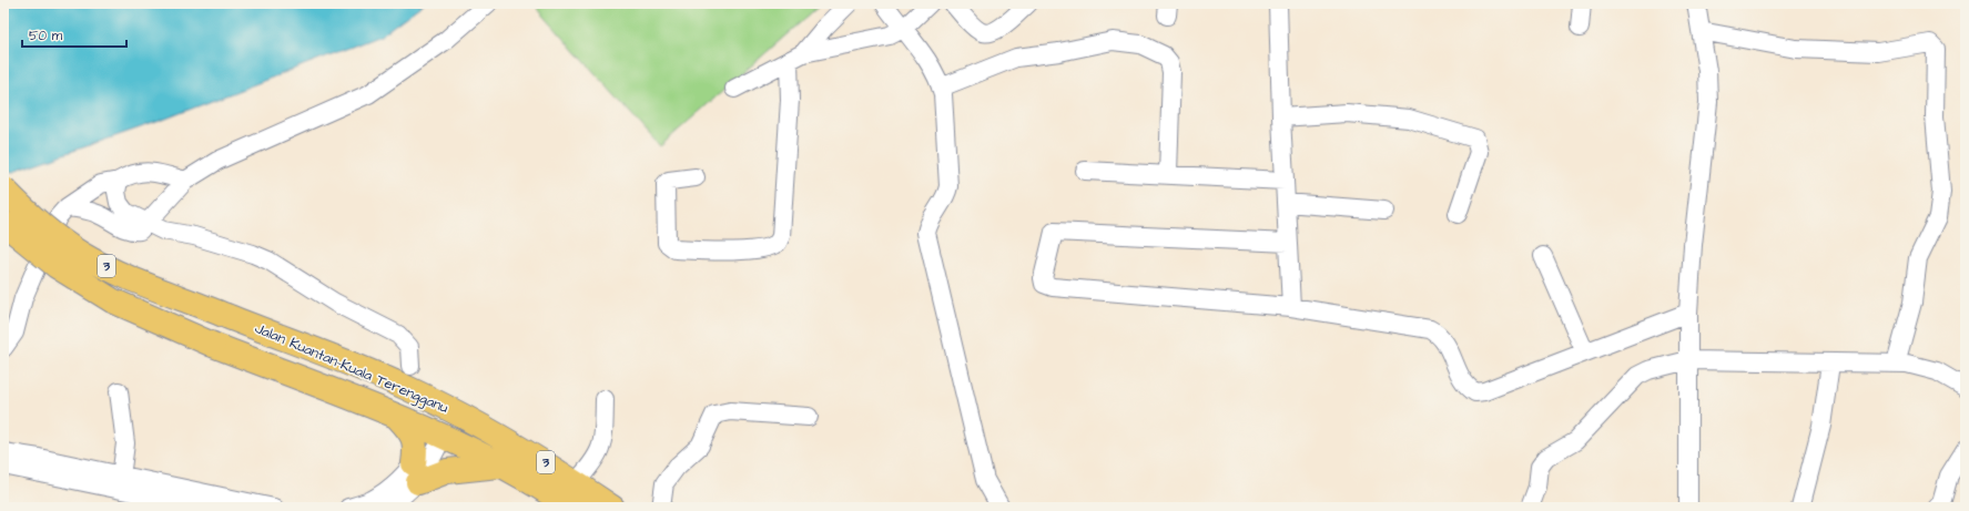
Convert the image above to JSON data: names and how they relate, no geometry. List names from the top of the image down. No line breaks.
{"streets":{"highway":["3","Jalan Kuantan-Kuala Terengganu"]},"scale_bar":"50 m"}
